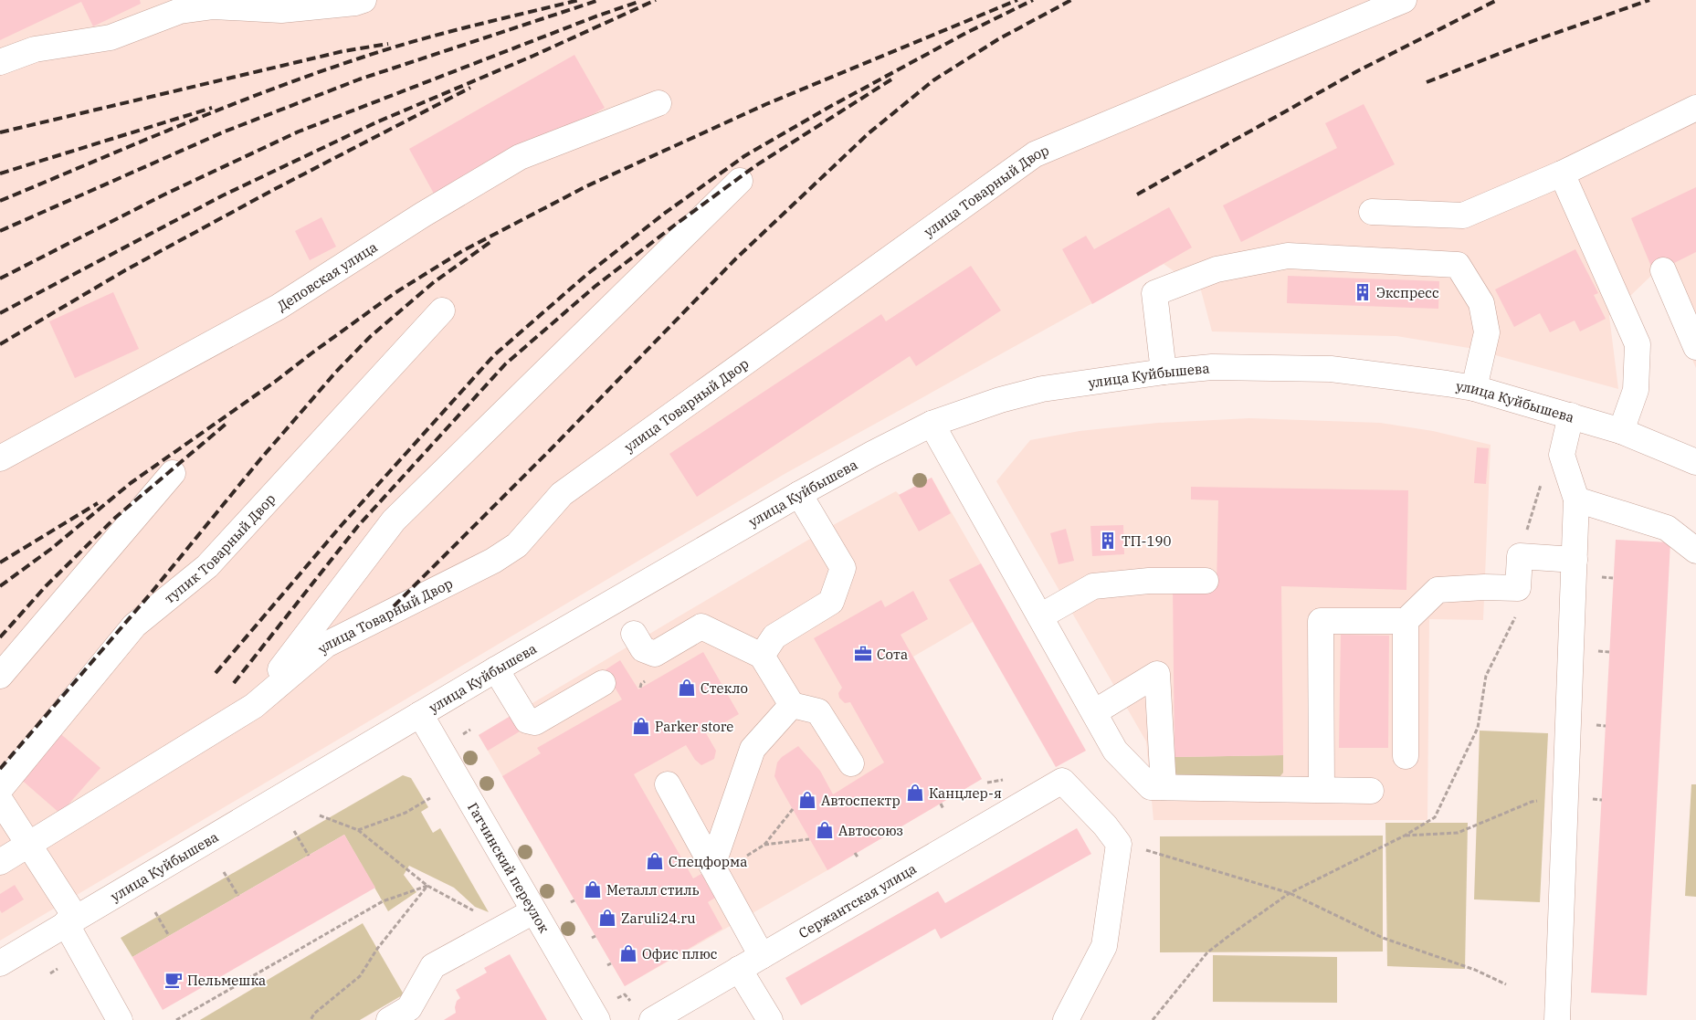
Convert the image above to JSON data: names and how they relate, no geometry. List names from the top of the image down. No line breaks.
{"streets":{"main road":["улица Товарный Двор","Деповская улица","улица Куйбышева","тупик Товарный Двор","Гатчинский переулок","Сержантская улица"]},"crossings":[["улица Куйбышева","Гатчинский переулок"]],"places":{"building":["Экспресс","ТП-190"],"office":["Сота"],"shop":["Стекло","Parker store","Канцлер-я","Автоспектр","Автосоюз","Спецформа","Металл стиль","Zaruli24.ru","Офис плюс"],"cafe":["Пельмешка"]}}
